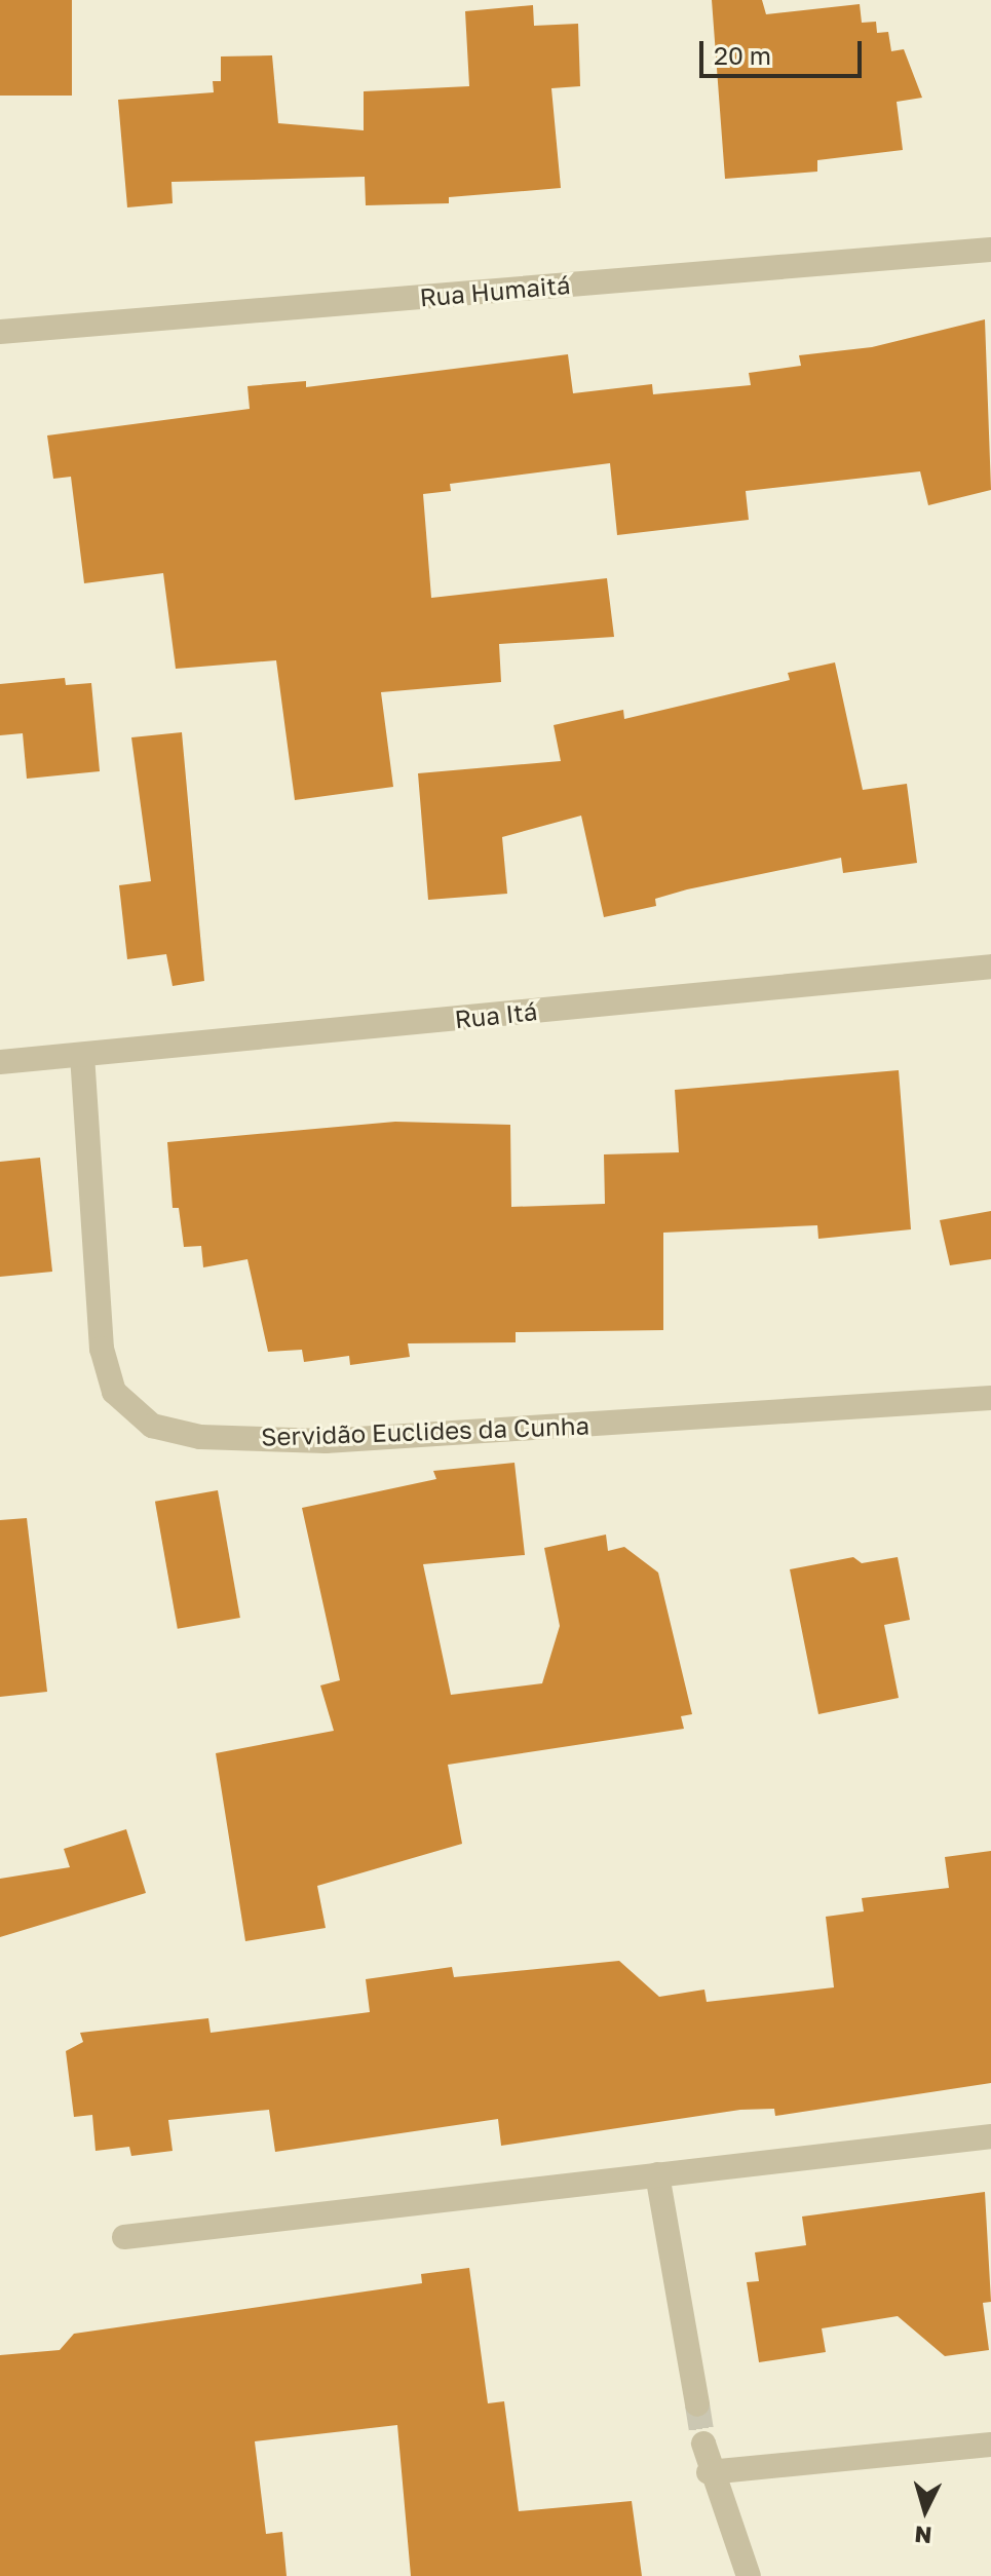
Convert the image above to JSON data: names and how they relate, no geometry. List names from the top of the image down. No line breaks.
{"streets":{"street":["Rua Humaitá","Rua Itá","Servidão Euclides da Cunha"]},"crossings":[["Rua Itá","Servidão Euclides da Cunha"]],"scale_bar":"20 m","north":"bottom"}
